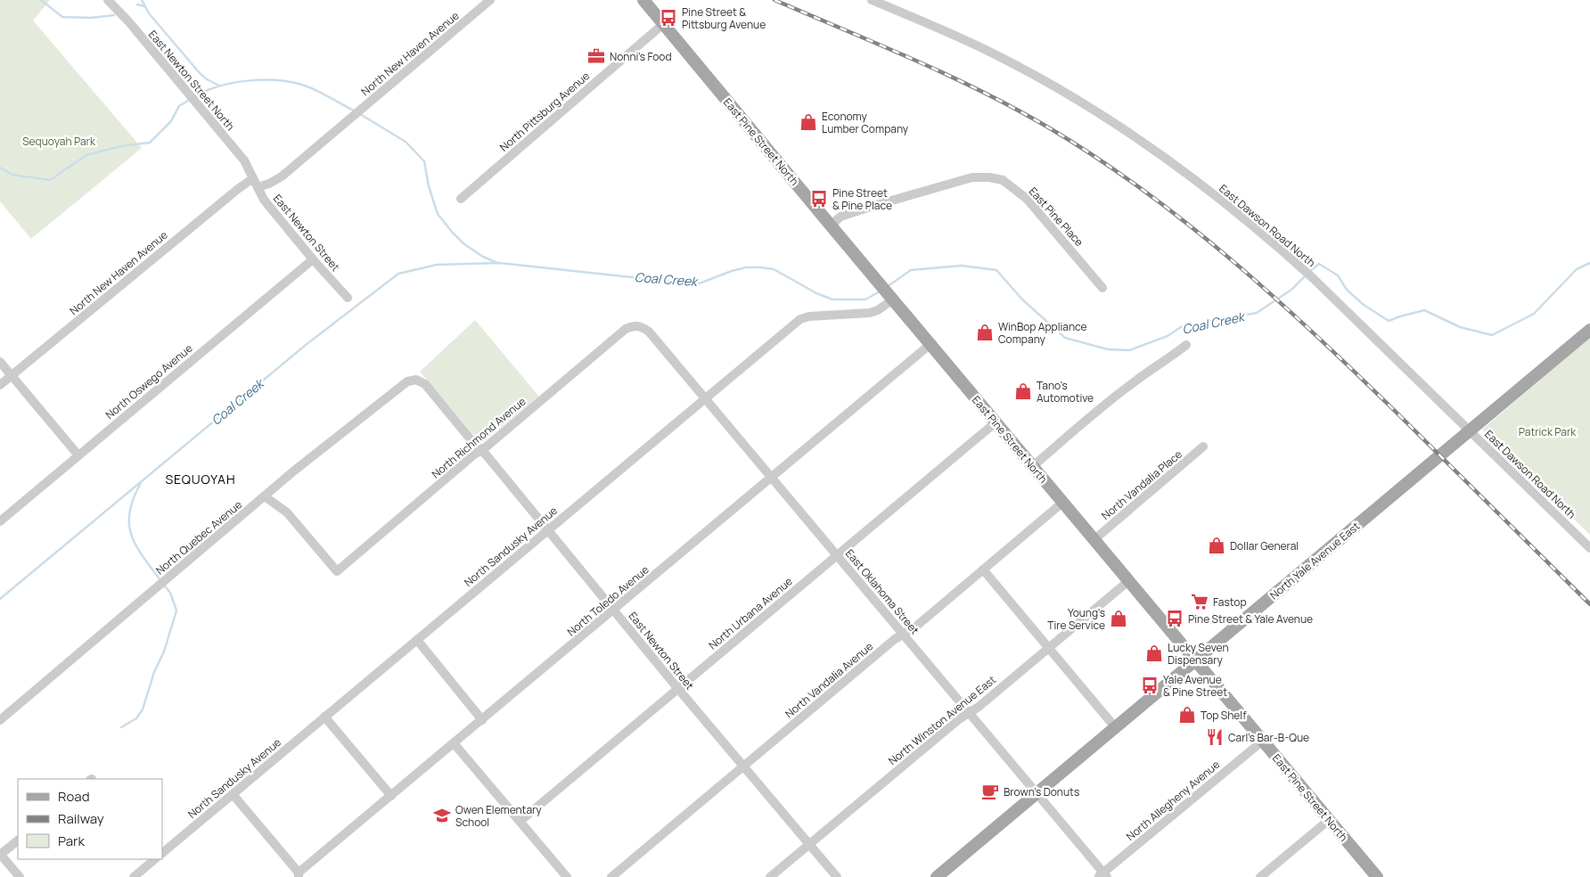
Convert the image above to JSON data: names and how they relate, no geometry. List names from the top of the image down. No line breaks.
{"streets":{"main road":["East Pine Street North","North Yale Avenue East"],"street":["North New Haven Avenue","East Newton Street North","North Pittsburg Avenue","East Pine Place","East Dawson Road North","East Newton Street","North Oswego Avenue","North Richmond Avenue","North Vandalia Place","North Quebec Avenue","North Sandusky Avenue","East Oklahoma Street","North Toledo Avenue","North Urbana Avenue","North Vandalia Avenue","North Winston Avenue East","North Allegheny Avenue"]},"crossings":[["North New Haven Avenue","East Newton Street North"],["North New Haven Avenue","East Newton Street"],["East Newton Street North","East Newton Street"],["North Pittsburg Avenue","East Pine Street North"],["East Pine Street North","East Pine Place"],["East Pine Street North","North Vandalia Place"],["East Pine Street North","North Sandusky Avenue"],["East Pine Street North","North Yale Avenue East"],["East Pine Street North","North Toledo Avenue"],["East Pine Street North","North Urbana Avenue"],["East Pine Street North","North Vandalia Avenue"],["East Pine Street North","North Winston Avenue East"],["East Pine Street North","North Allegheny Avenue"],["East Dawson Road North","North Yale Avenue East"],["East Newton Street","North Oswego Avenue"],["East Newton Street","North Richmond Avenue"],["East Newton Street","North Quebec Avenue"],["East Newton Street","North Sandusky Avenue"],["East Newton Street","North Toledo Avenue"],["East Newton Street","North Urbana Avenue"],["East Newton Street","North Vandalia Avenue"],["East Newton Street","North Winston Avenue East"],["North Richmond Avenue","North Quebec Avenue"],["North Richmond Avenue","East Oklahoma Street"],["North Sandusky Avenue","East Oklahoma Street"],["North Yale Avenue East","East Oklahoma Street"],["East Oklahoma Street","North Toledo Avenue"],["East Oklahoma Street","North Urbana Avenue"],["East Oklahoma Street","North Vandalia Avenue"],["East Oklahoma Street","North Winston Avenue East"],["East Oklahoma Street","North Allegheny Avenue"]],"districts":["SEQUOYAH"],"water":["Coal Creek"],"parks":["Sequoyah Park","Patrick Park"],"places":{"bus stop":["Pine Street & Pittsburg Avenue","Pine Street & Pine Place","Pine Street & Yale Avenue","Yale Avenue & Pine Street"],"office":["Nonni's Food"],"shop":["Economy Lumber Company","WinBop Appliance Company","Tano's Automotive","Dollar General","Young's Tire Service","Lucky Seven Dispensary","Top Shelf"],"supermarket":["Fastop"],"restaurant":["Carl's Bar-B-Que"],"cafe":["Brown's Donuts"],"school or university":["Owen Elementary School"]},"legend":["Road","Railway","Park"]}
